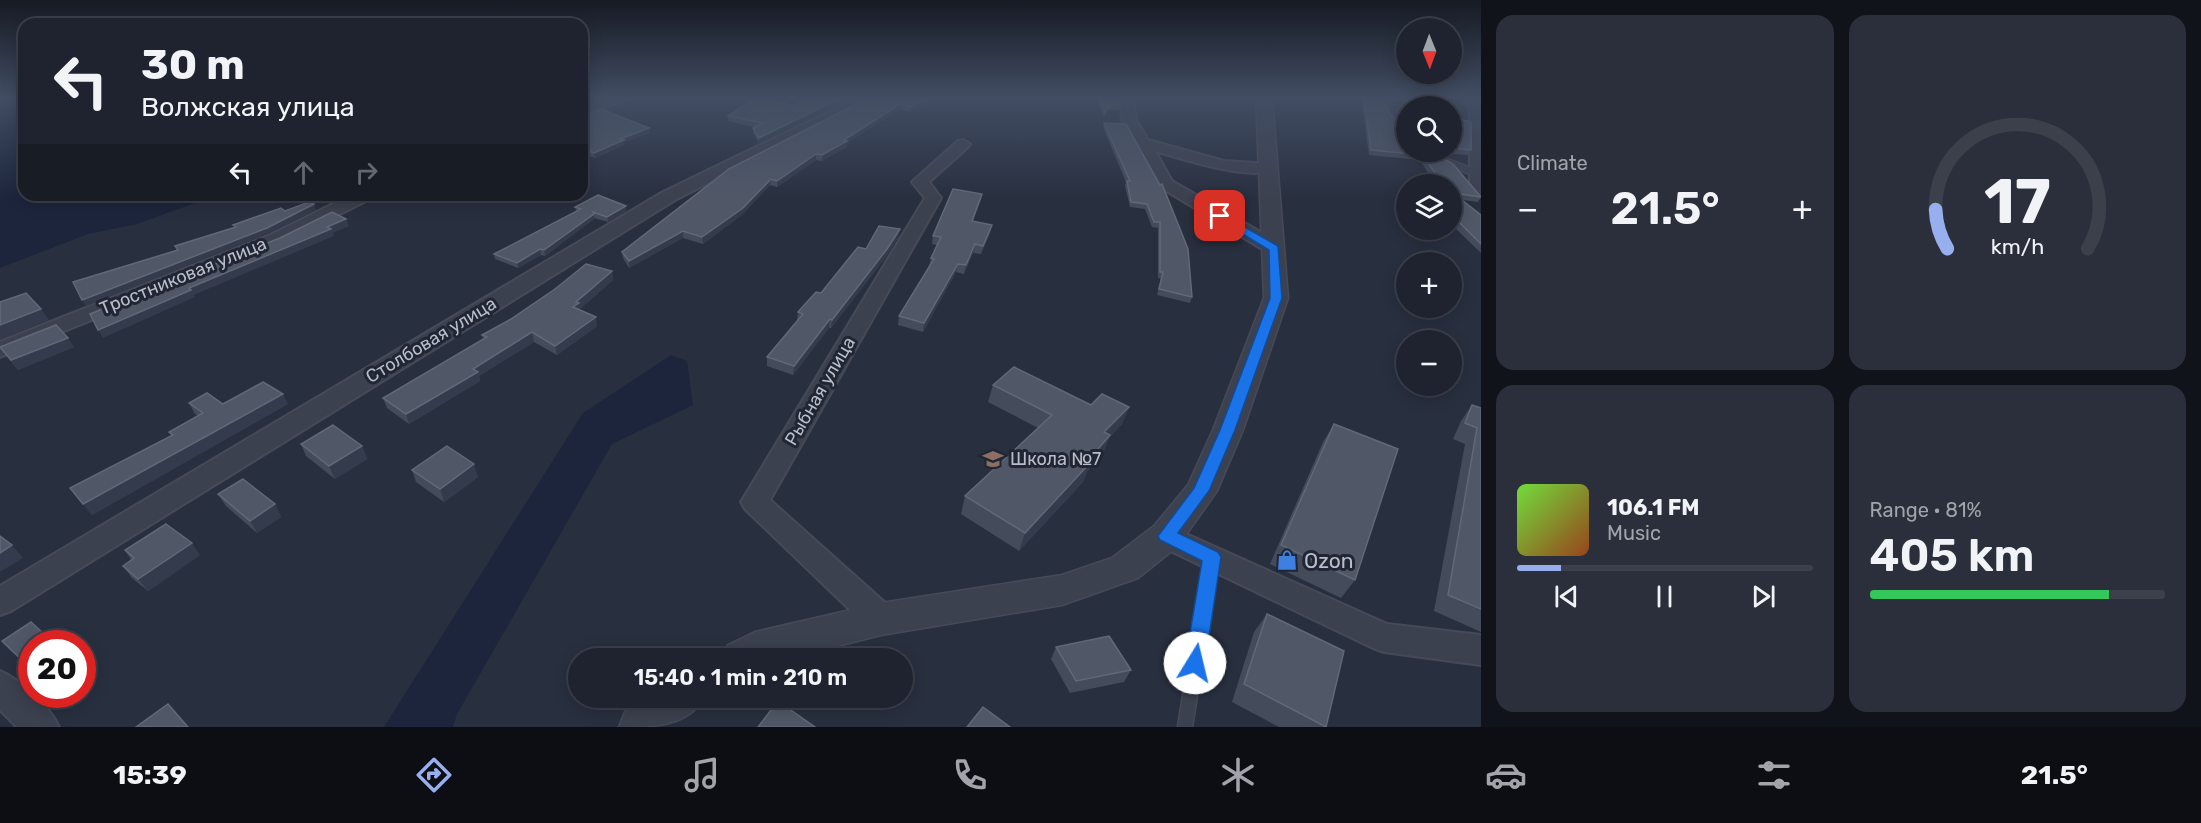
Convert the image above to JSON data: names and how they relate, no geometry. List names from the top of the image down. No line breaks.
{"streets":{"street":["Тростниковая улица","Столбовая улица","Рыбная улица"]},"places":{"school or university":["Школа №7"],"shop":["Ozon"]},"north":"bottom","page":{"tile":["Climate",["Range · 81%","405 km"]],"map_buttons":["+","−"],"turn":["30 m","Волжская улица"],"heat":["−","21.5°","+"],"song":["106.1 FM","Music"],"limit":"20","trip":"15:40 · 1 min · 210 m","tabs":["15:39","21.5°"],"gauge":["17","km/h"]}}
